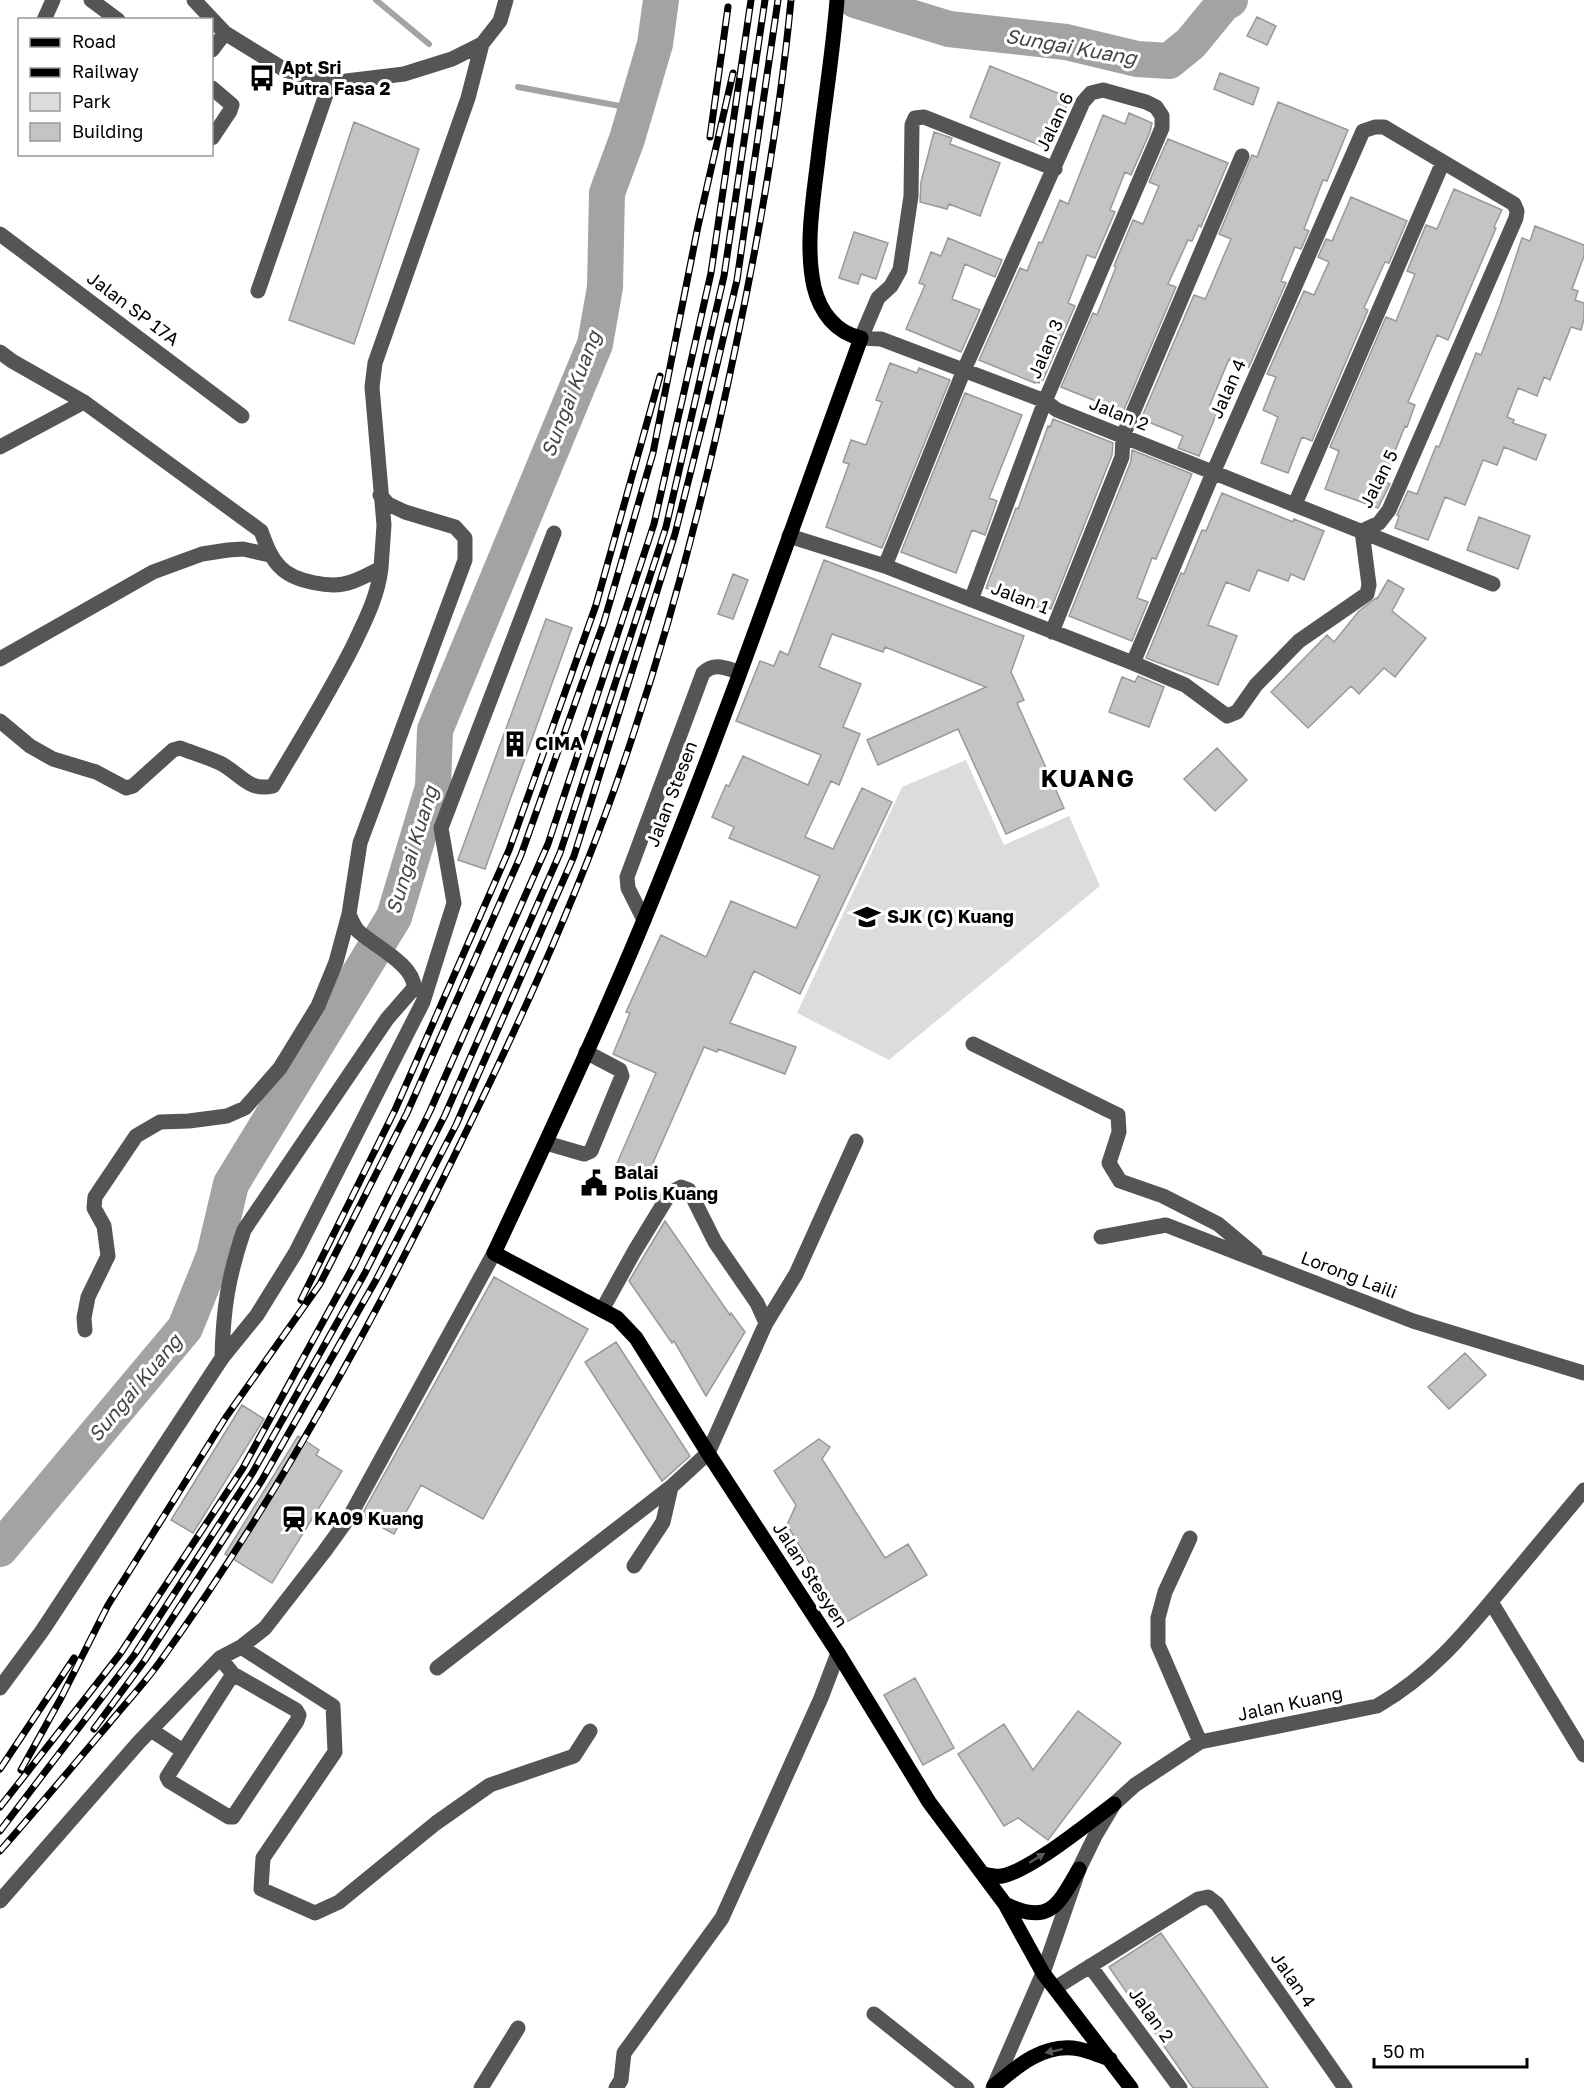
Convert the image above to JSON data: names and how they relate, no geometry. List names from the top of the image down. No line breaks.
{"streets":{"main road":["Jalan Stesen","Jalan Stesyen"],"street":["Jalan 6","Jalan SP 17A","Jalan 3","Jalan 4","Jalan 2","Jalan 5","Jalan 1","Lorong Laili","Jalan Kuang"]},"crossings":[["Jalan 6","Jalan 3"],["Jalan 6","Jalan 2"],["Jalan 6","Jalan Stesen"],["Jalan 3","Jalan 2"],["Jalan 3","Jalan 1"],["Jalan 4","Jalan 2"],["Jalan 4","Jalan 5"],["Jalan 4","Jalan 1"],["Jalan 2","Jalan 5"],["Jalan 2","Jalan Stesen"],["Jalan 5","Jalan 1"],["Jalan 1","Jalan Stesen"],["Jalan Stesen","Jalan Stesyen"],["Jalan Stesyen","Jalan Kuang"]],"districts":["KUANG"],"water":["Sungai Kuang"],"places":{"bus stop":["Apt Sri Putra Fasa 2"],"building":["CIMA"],"school or university":["SJK (C) Kuang"],"public building":["Balai Polis Kuang"],"station":["KA09 Kuang"]},"legend":["Road","Railway","Park","Building"],"scale_bar":"50 m"}
